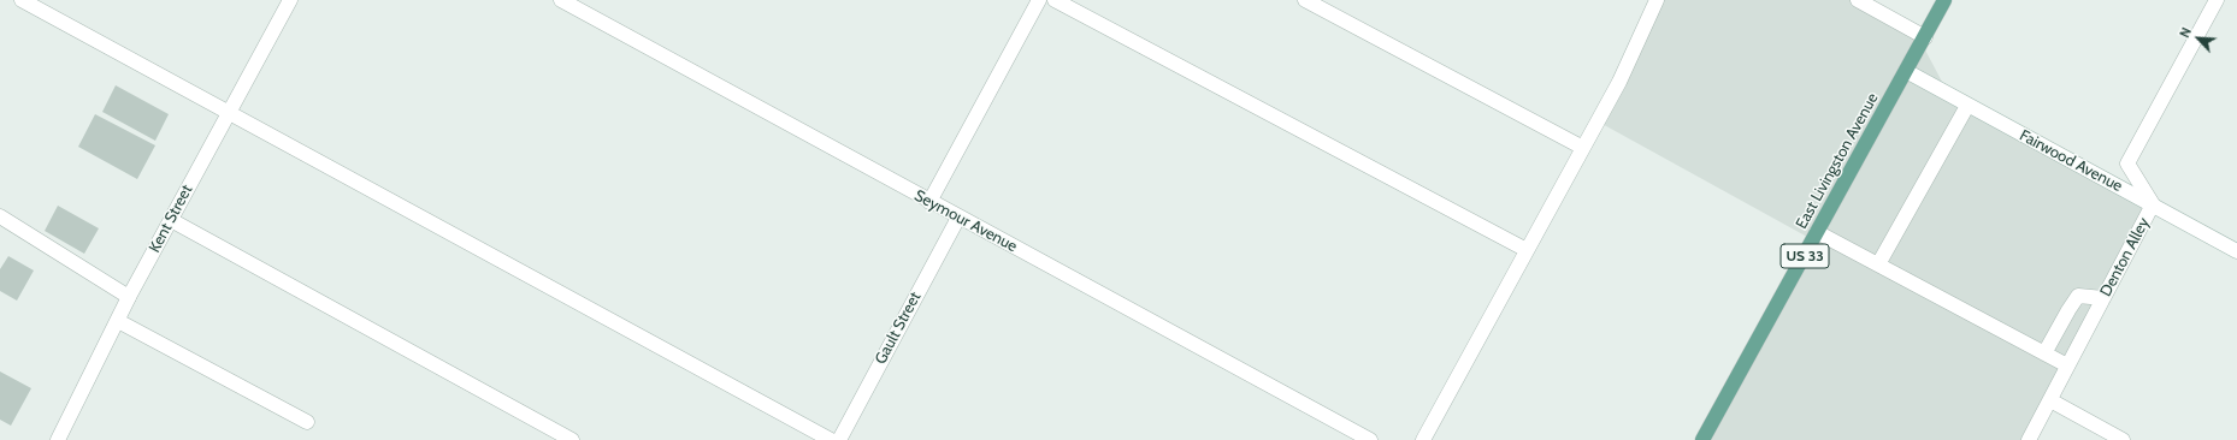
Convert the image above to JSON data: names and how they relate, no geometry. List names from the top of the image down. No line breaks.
{"streets":{"main road":["East Livingston Avenue","US 33"],"street":["Fairwood Avenue","Kent Street","Seymour Avenue","Denton Alley","Gault Street"]},"crossings":[["East Livingston Avenue","Fairwood Avenue"],["Fairwood Avenue","Denton Alley"],["Seymour Avenue","Gault Street"]],"north":"top left"}
